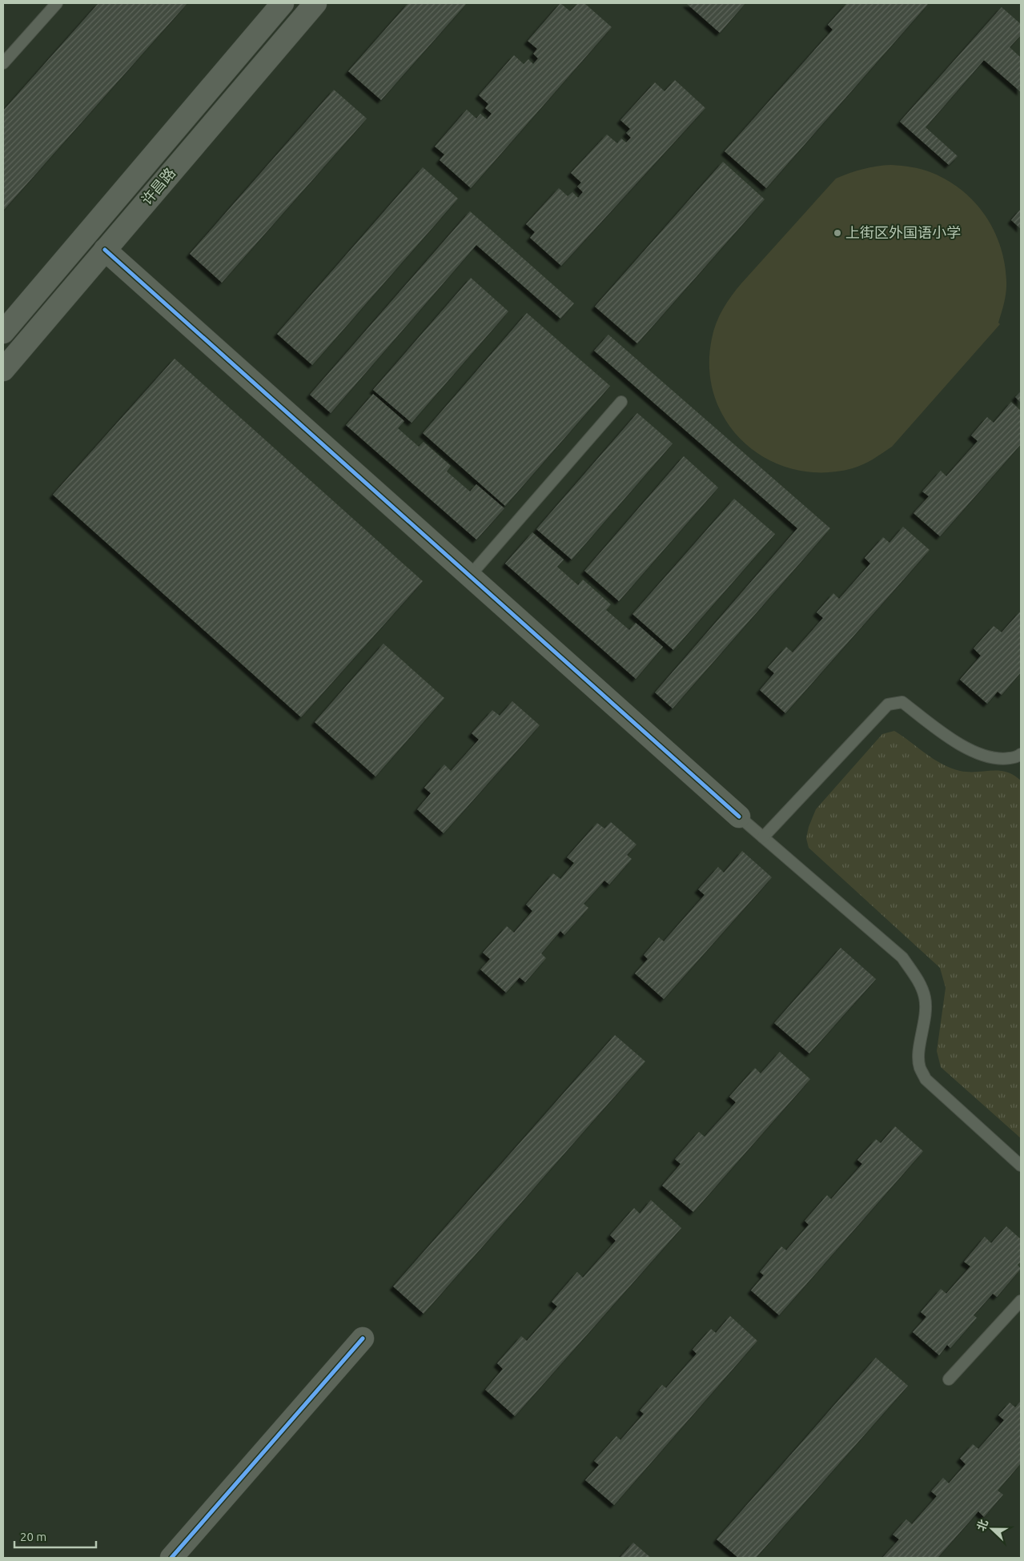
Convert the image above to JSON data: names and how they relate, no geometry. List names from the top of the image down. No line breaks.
{"streets":{"street":["许昌路"]},"places":["上街区外国语小学"],"scale_bar":"20 m","north":"left"}
